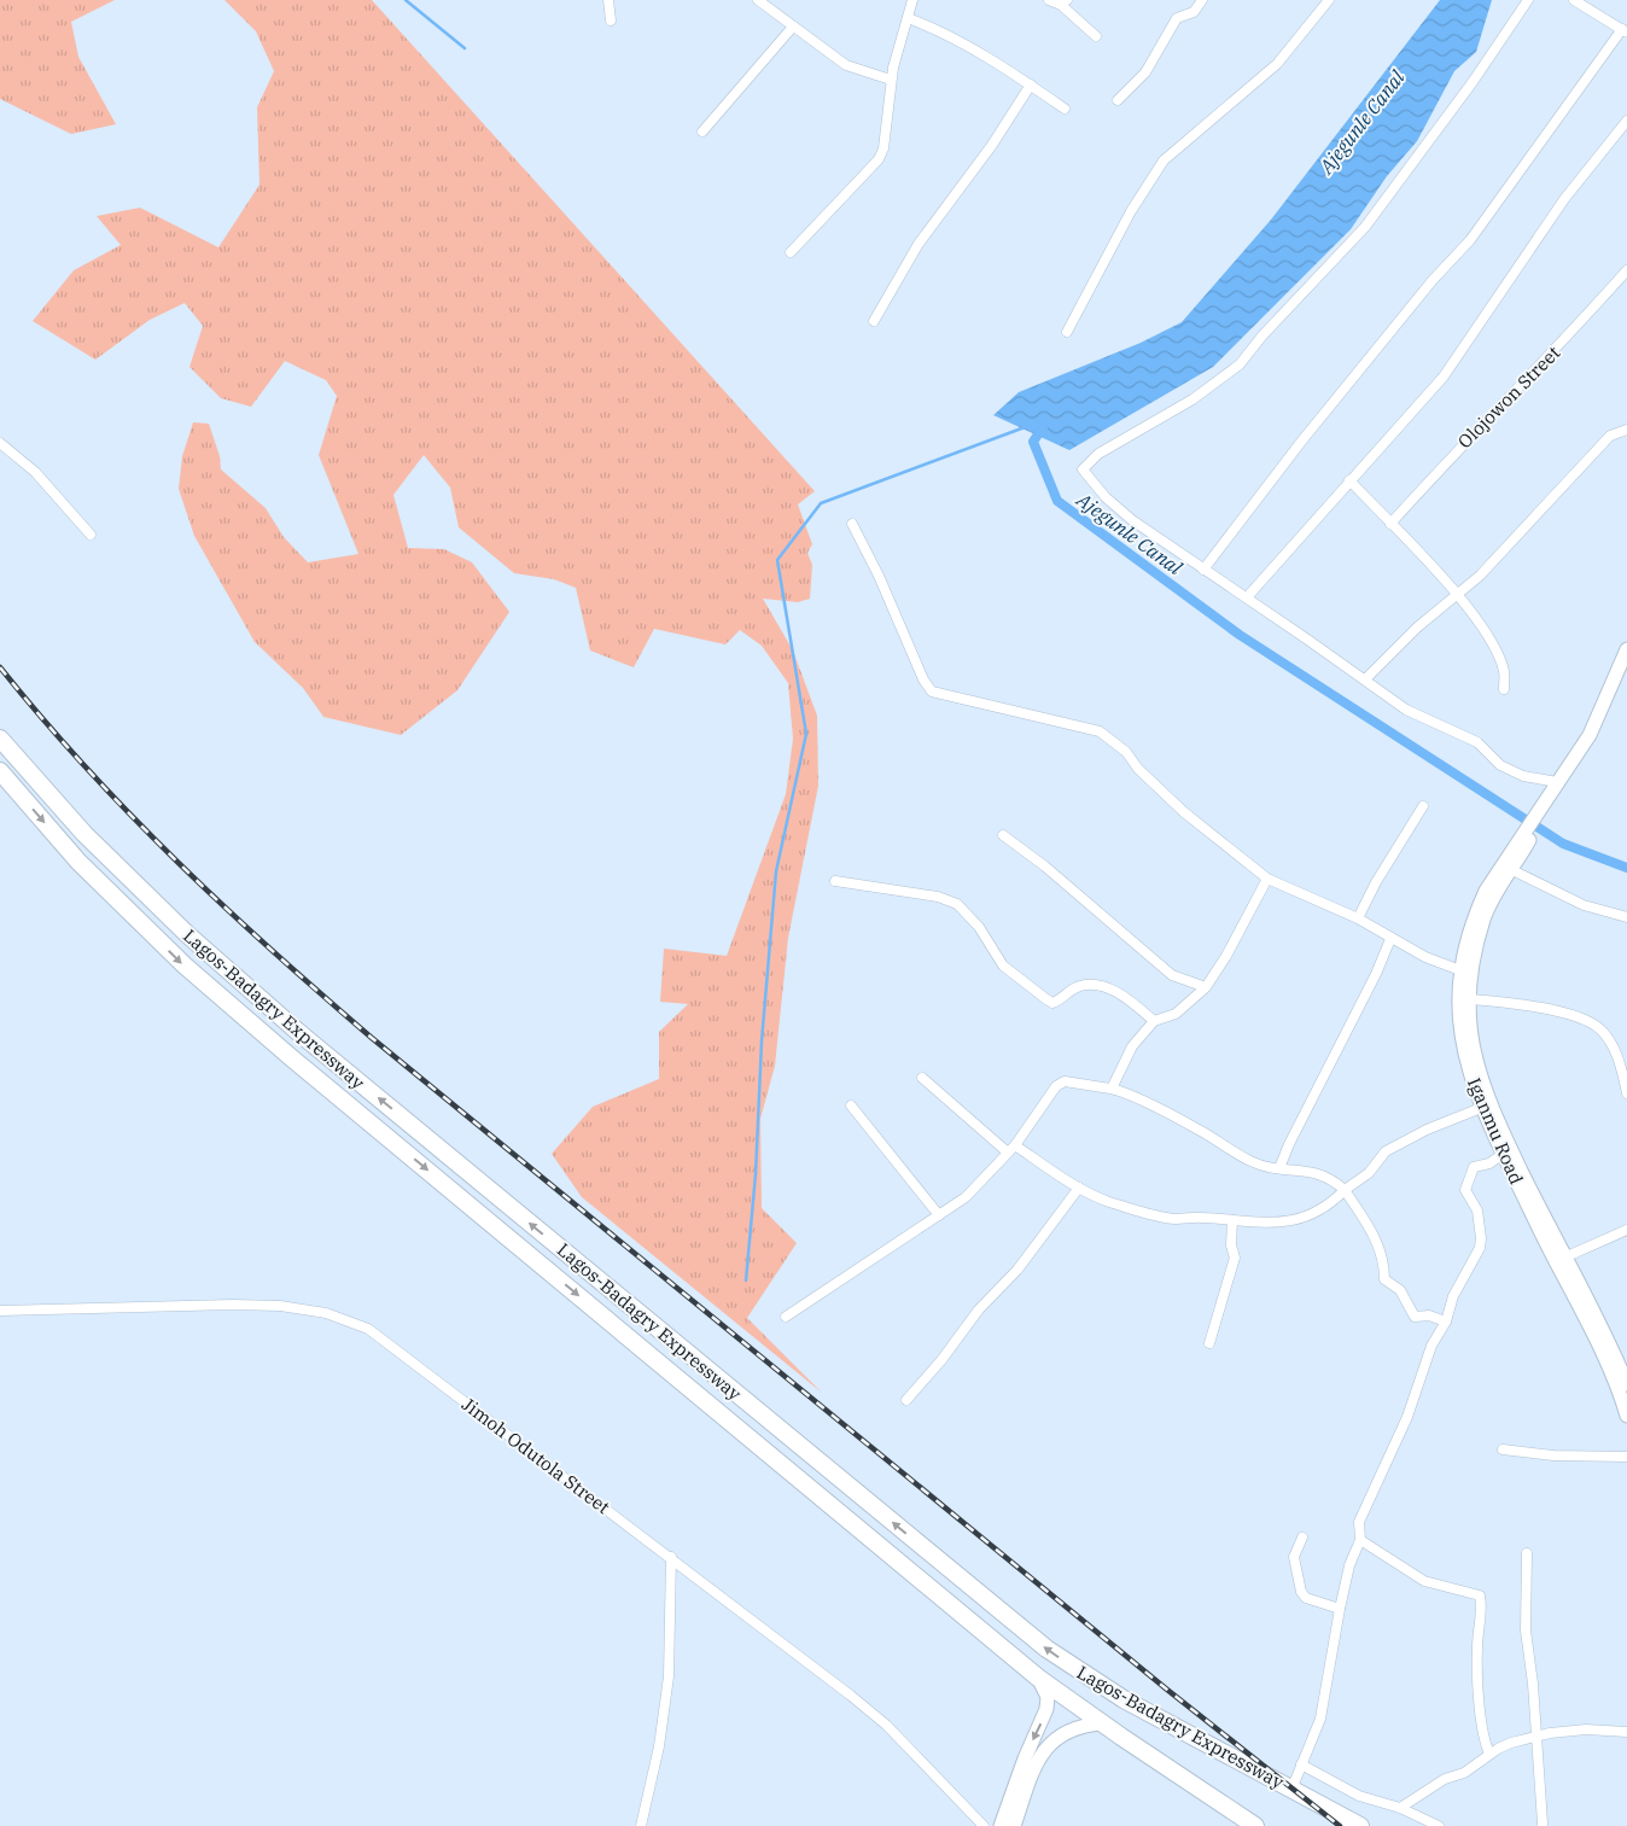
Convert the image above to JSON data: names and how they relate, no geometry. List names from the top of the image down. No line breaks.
{"streets":{"highway":["Lagos-Badagry Expressway"],"main road":["Iganmu Road"],"street":["Olojowon Street","Jimoh Odutola Street"]},"water":["Ajegunle Canal"]}
